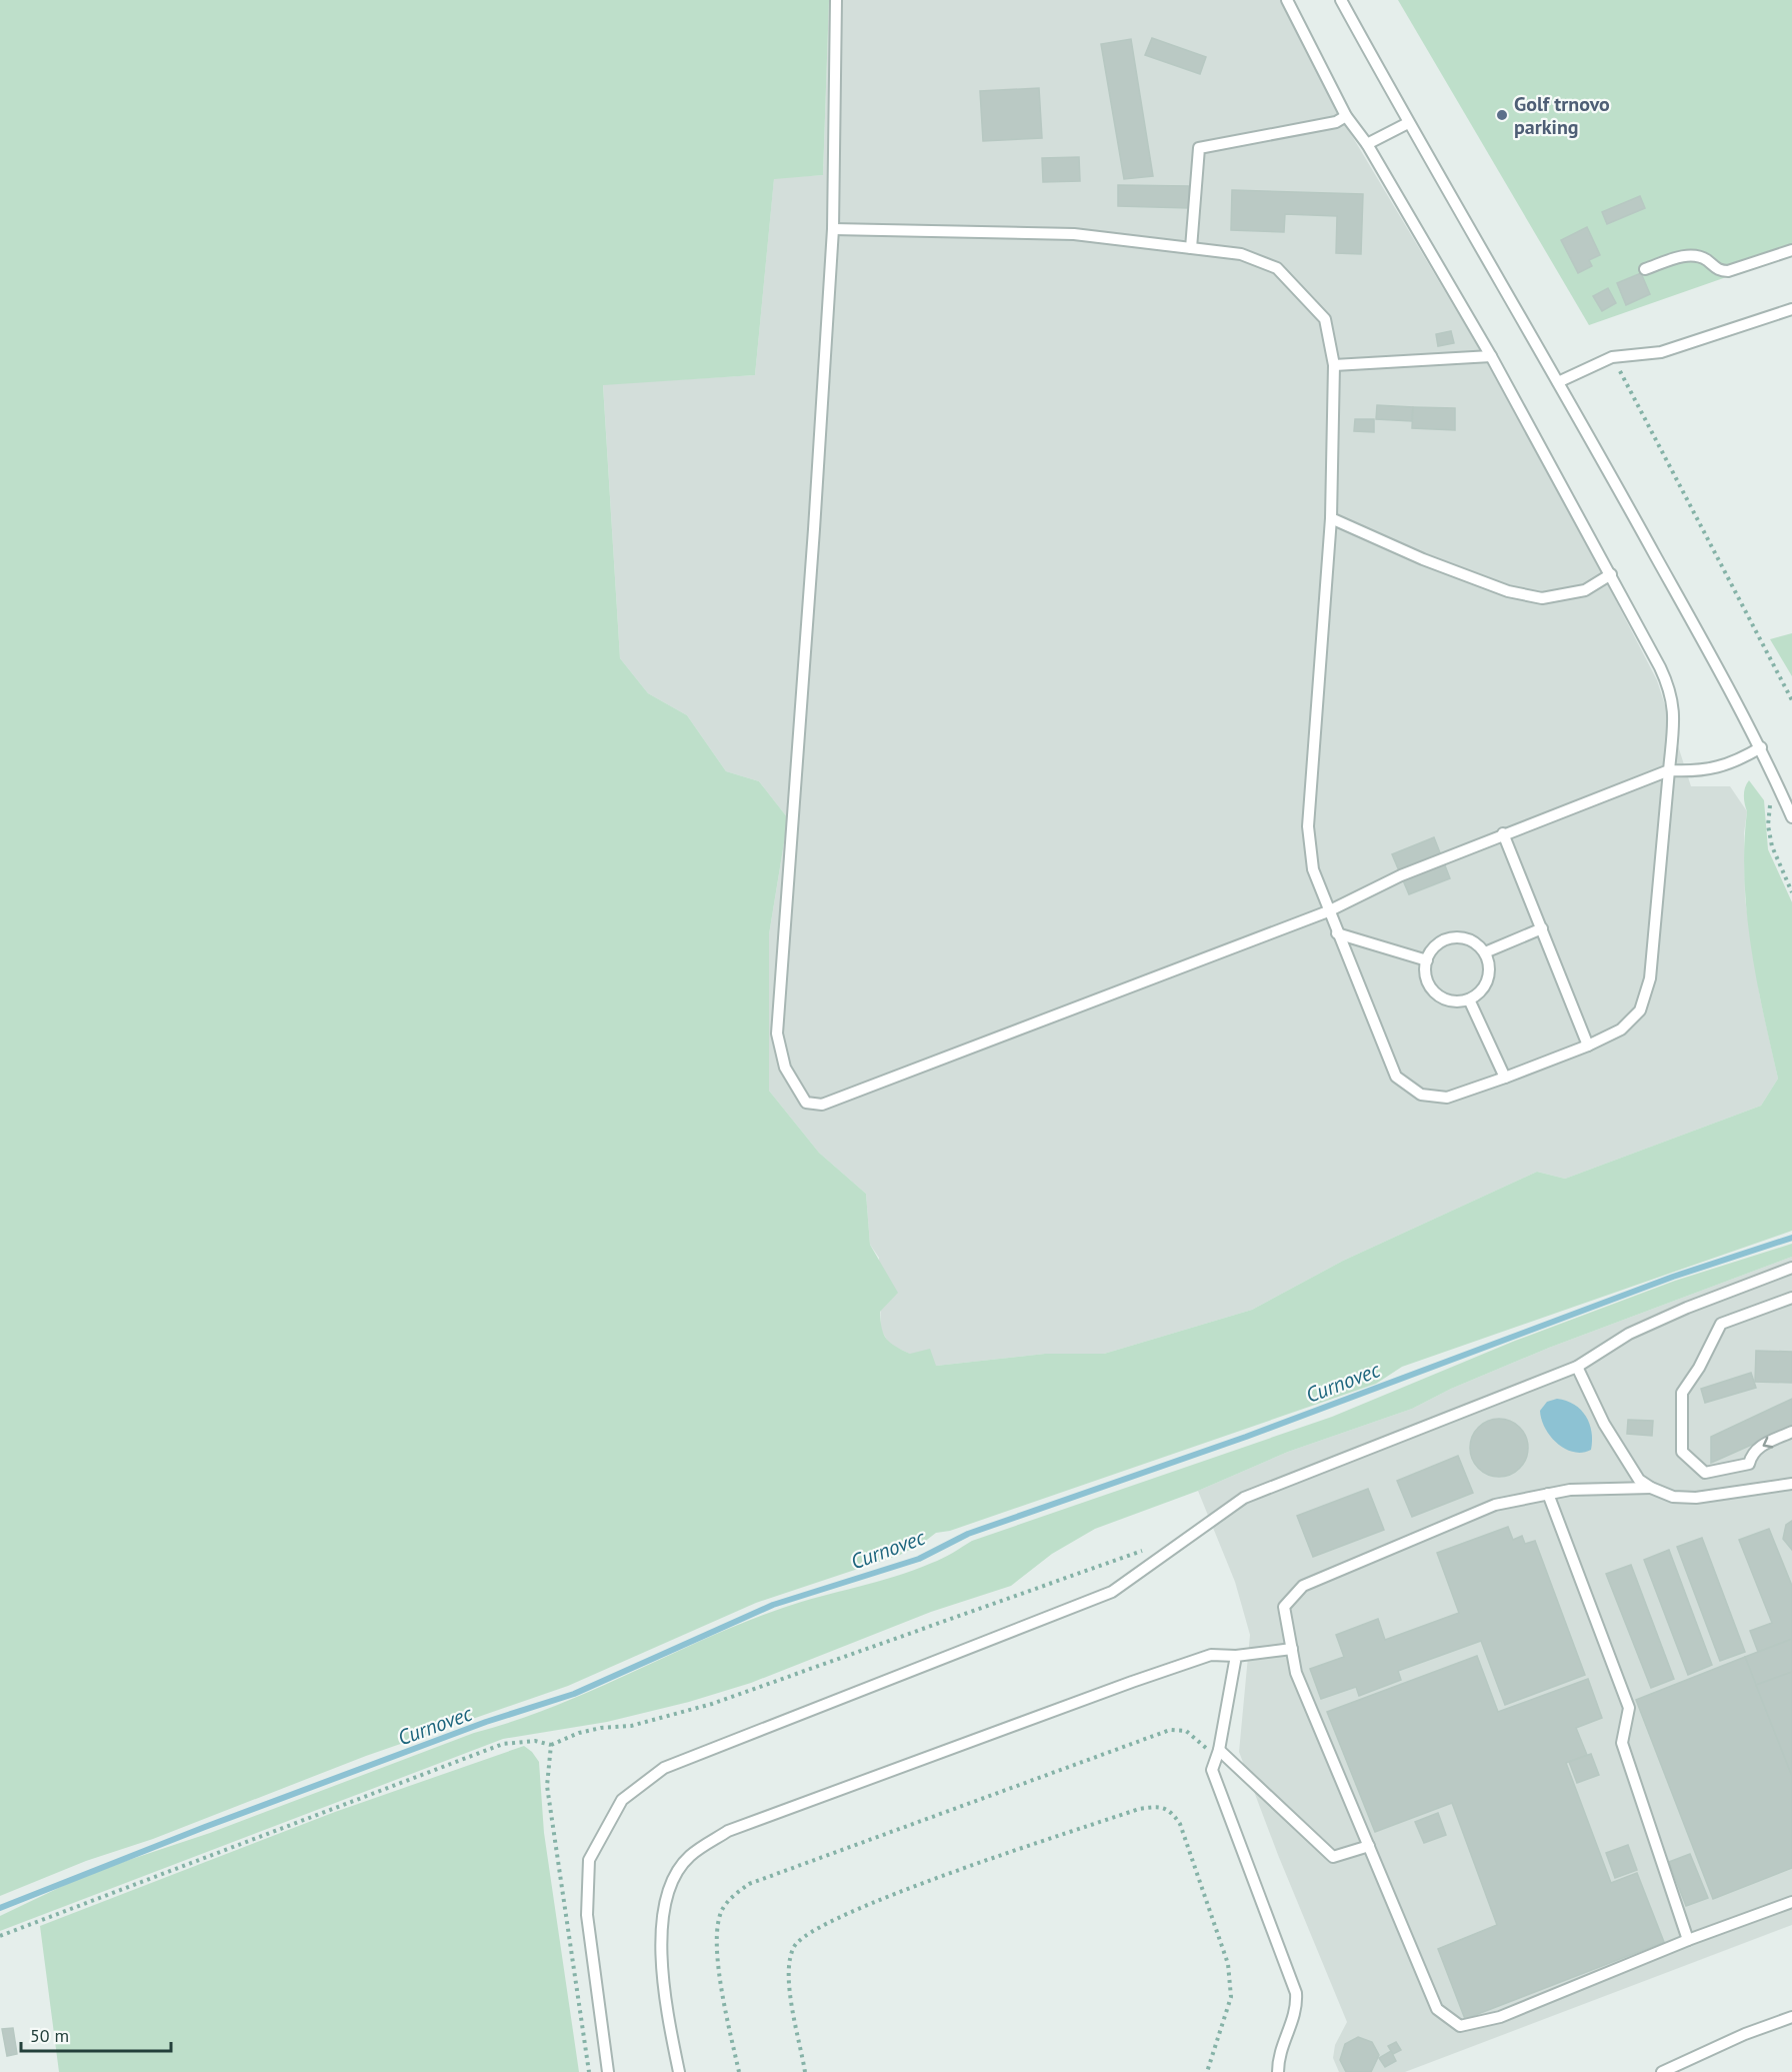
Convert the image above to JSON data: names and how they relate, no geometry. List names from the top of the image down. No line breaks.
{"water":["Curnovec"],"places":["Golf trnovo parking"],"scale_bar":"50 m"}
